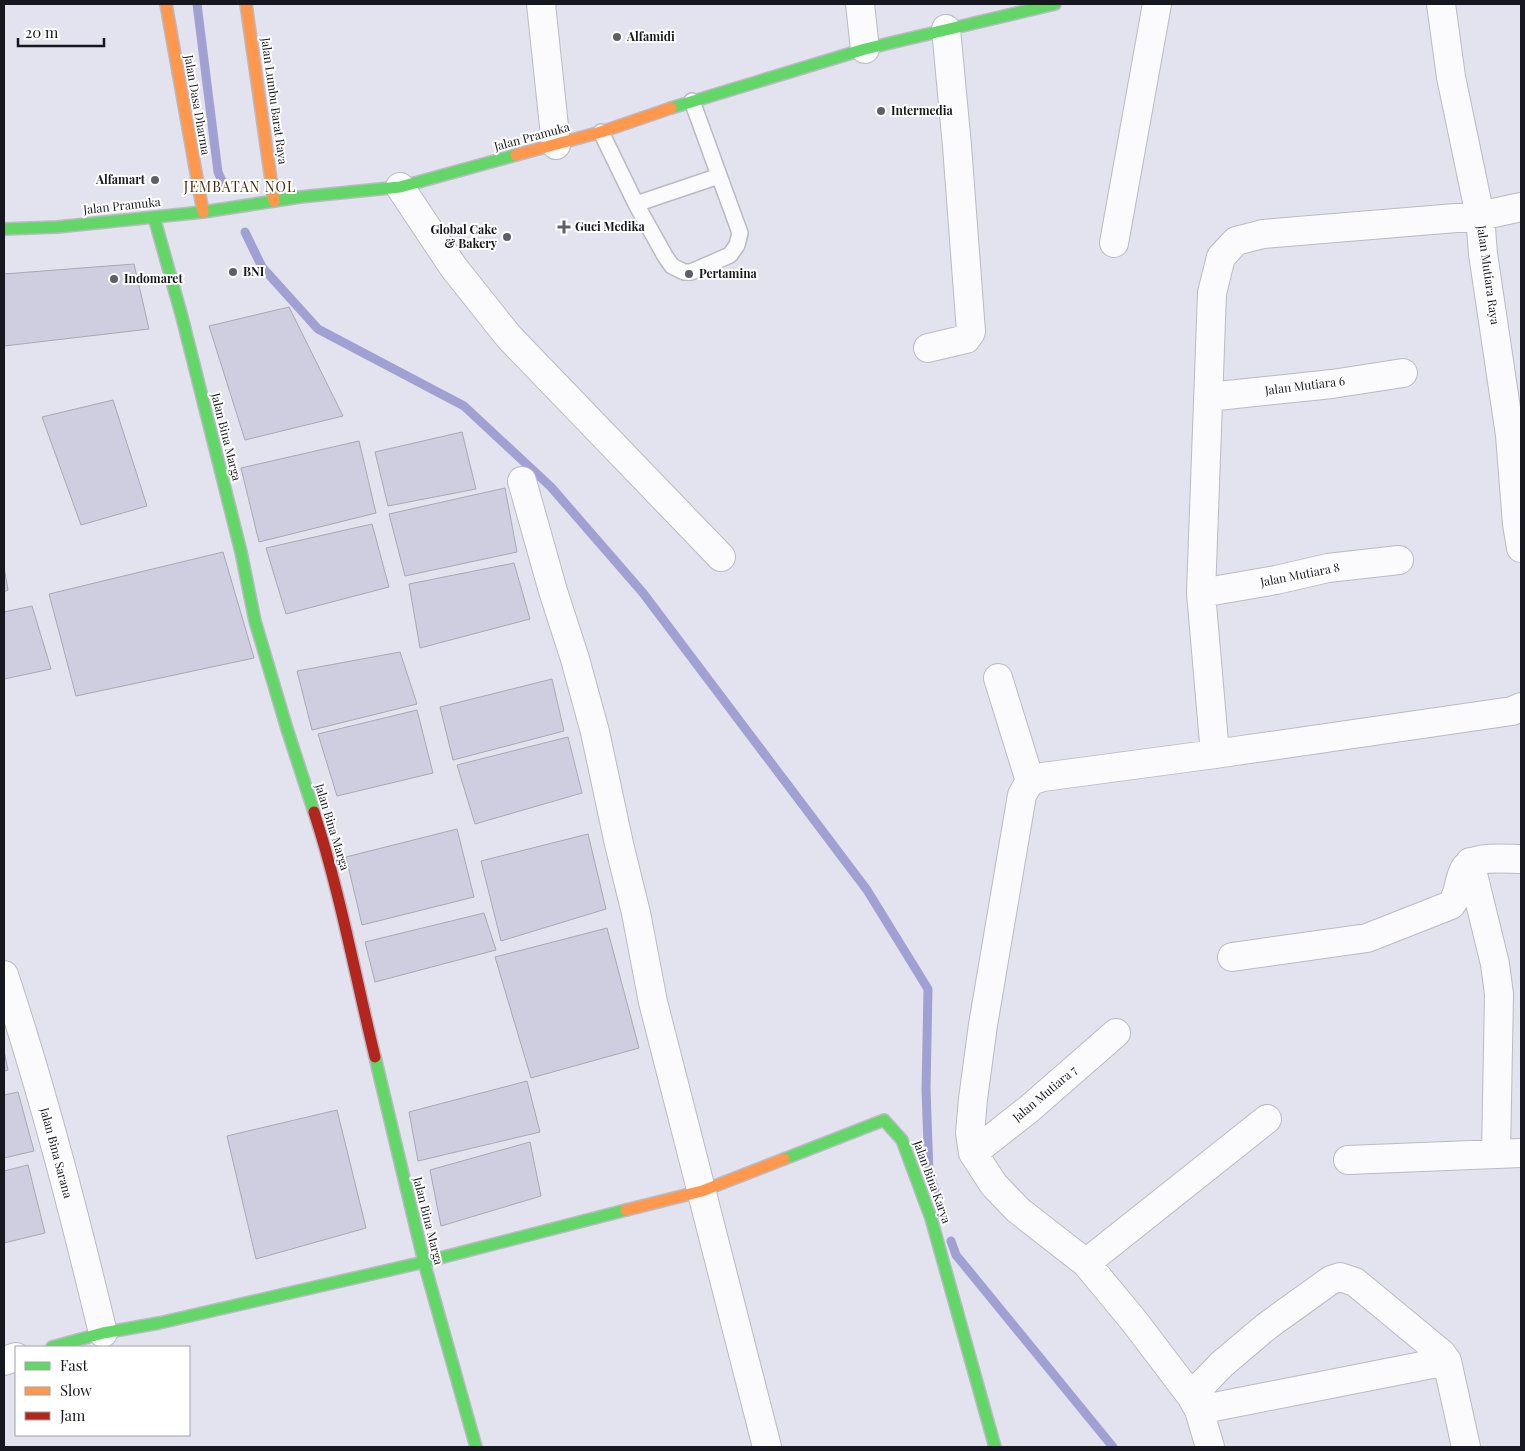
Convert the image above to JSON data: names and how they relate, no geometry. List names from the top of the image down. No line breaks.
{"streets":{"street":["Jalan Lumbu Barat Raya","Jalan Dasa Dharma","Jalan Pramuka","Jalan Mutiara Raya","Jalan Mutiara 6","Jalan Bina Marga","Jalan Mutiara 8","Jalan Mutiara 7","Jalan Bina Sarana","Jalan Bina Karya"]},"crossings":[["Jalan Lumbu Barat Raya","Jalan Pramuka"],["Jalan Dasa Dharma","Jalan Pramuka"],["Jalan Pramuka","Jalan Bina Marga"]],"districts":["JEMBATAN NOL"],"places":{"other":["Alfamidi","Intermedia","Alfamart","Global Cake & Bakery","BNI","Pertamina","Indomaret"],"health":["Guci Medika"]},"legend":["Fast","Slow","Jam"],"scale_bar":"20 m"}
